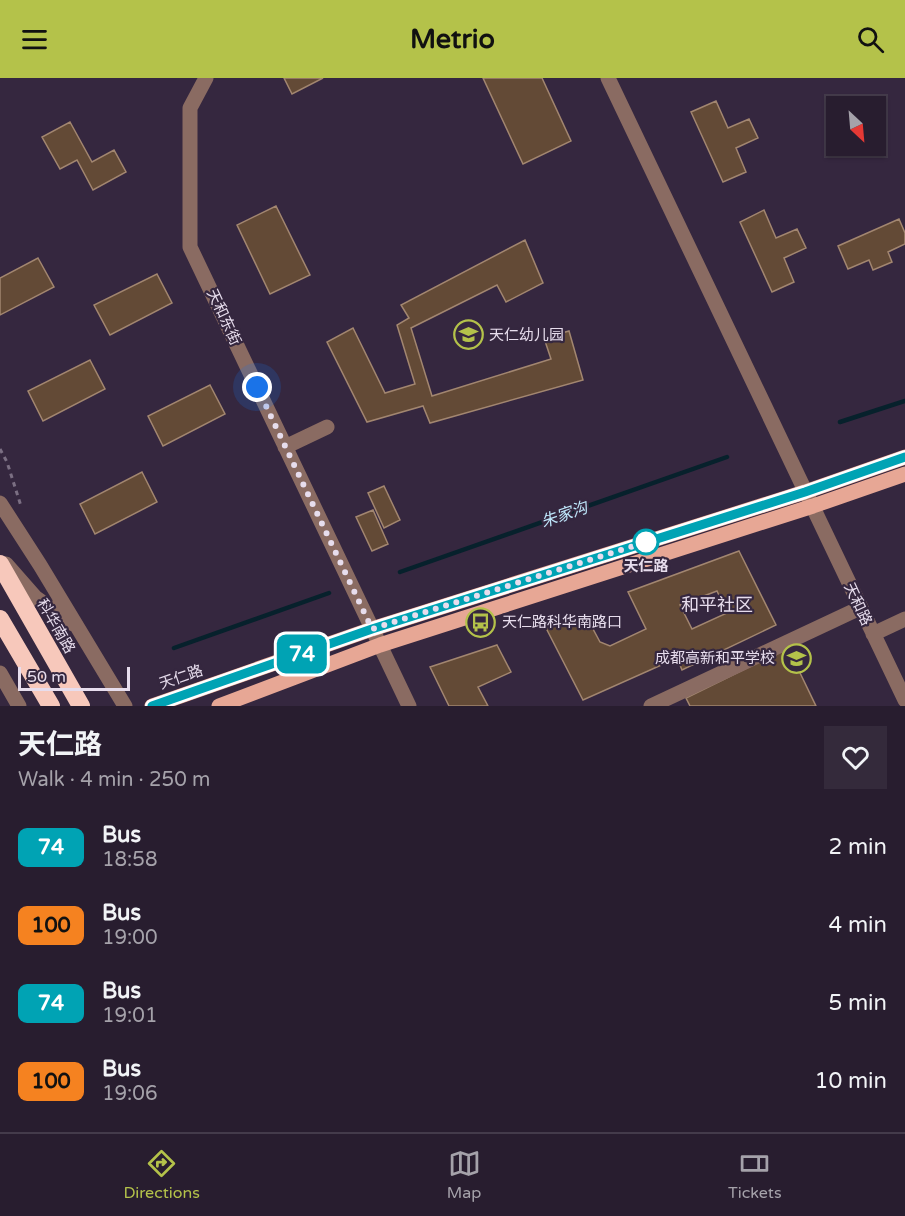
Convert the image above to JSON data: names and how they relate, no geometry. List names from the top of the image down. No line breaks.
{"streets":{"highway":["科华南路"],"main road":["天仁路"],"street":["天和东街","天和路"]},"crossings":[["天和东街","天仁路"],["天和路","天仁路"]],"districts":["和平社区"],"water":["朱家沟"],"places":{"school or university":["天仁幼儿园","成都高新和平学校"],"other":["天仁路"],"bus stop":["天仁路科华南路口"]},"lines":["bus line 74"],"scale_bar":"50 m","north":"bottom right","page":{"header":"Metrio","on_map":"74","scale":"50 m","heading":["天仁路","Walk · 4 min · 250 m"],"list":[{"mark":"74","name":"Bus","note":"18:58","value":"2 min"},{"mark":"100","name":"Bus","note":"19:00","value":"4 min"},{"mark":"74","name":"Bus","note":"19:01","value":"5 min"},{"mark":"100","name":"Bus","note":"19:06","value":"10 min"}],"tabs":["Directions","Map","Tickets"]}}
